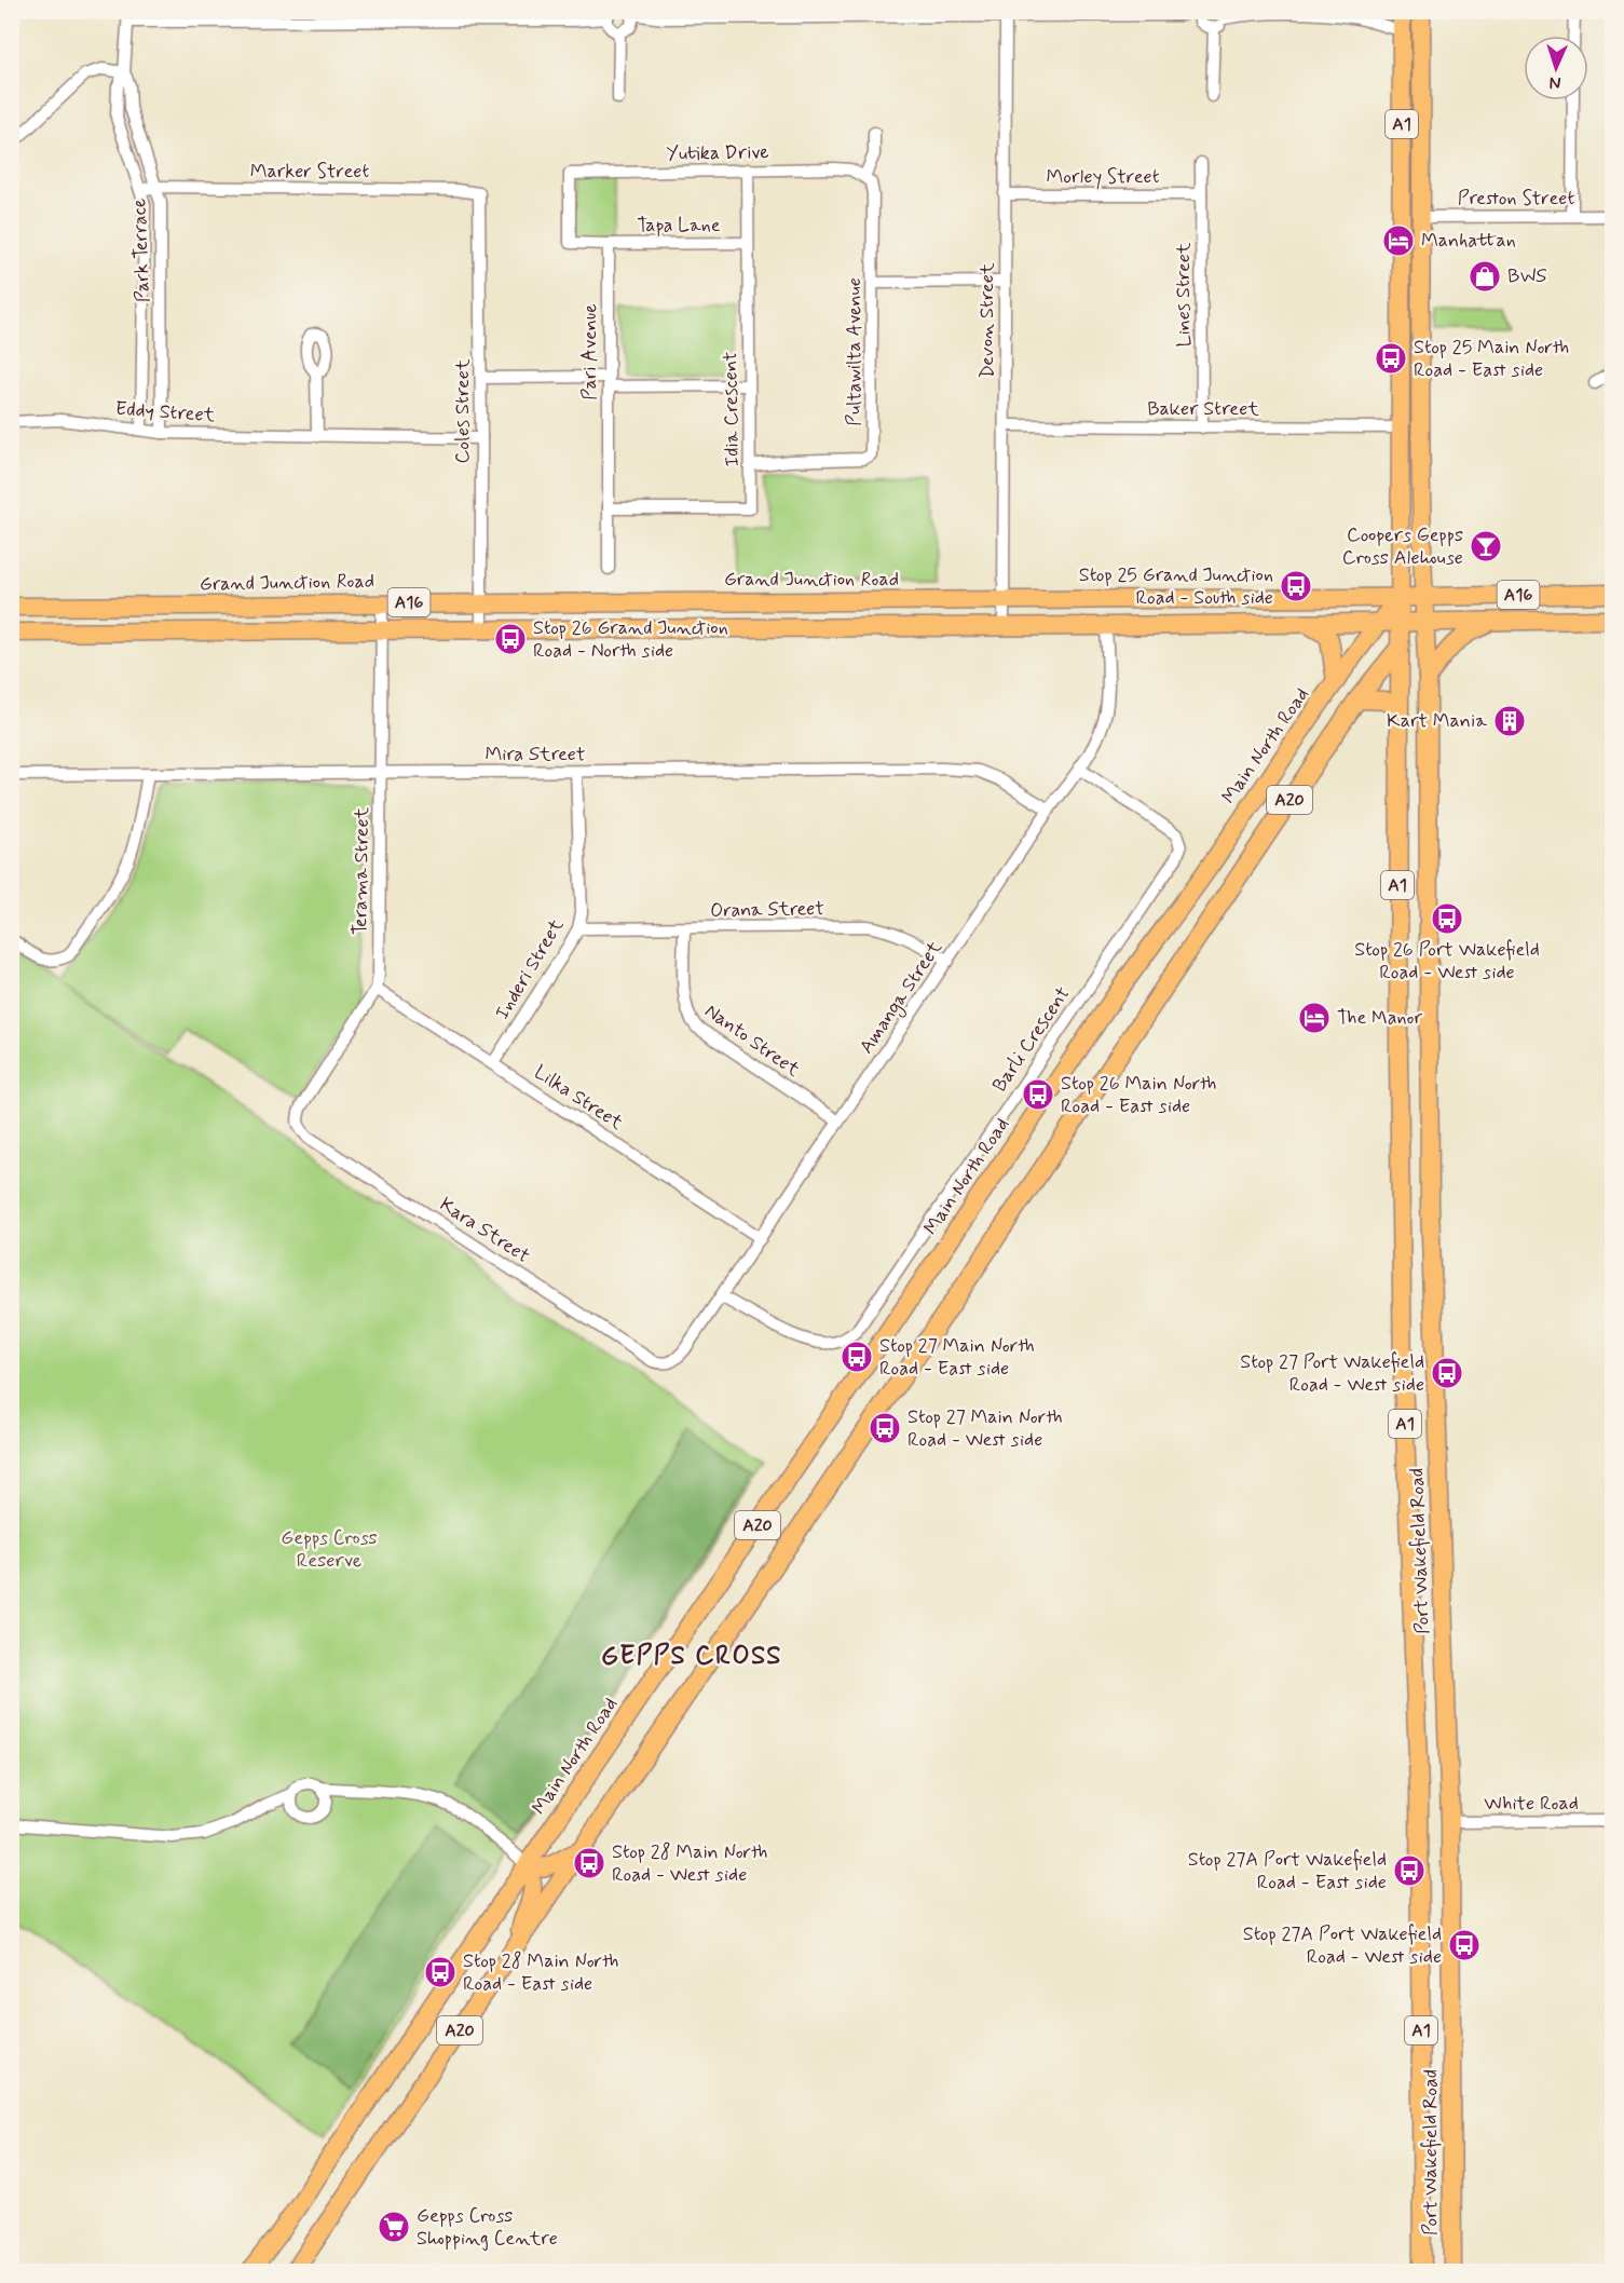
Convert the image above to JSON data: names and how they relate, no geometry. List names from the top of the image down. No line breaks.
{"streets":{"highway":["A1","Grand Junction Road","A16","Main North Road","A20","Port Wakefield Road"],"street":["Yutika Drive","Marker Street","Morley Street","Preston Street","Tapa Lane","Park Terrace","Lines Street","Devon Street","Pari Avenue","Pultawilta Avenue","Idia Crescent","Baker Street","Coles Street","Eddy Street","Mira Street","Terama Street","Orana Street","Inderi Street","Amanga Street","Barli Crescent","Nanto Street","Lilka Street","Kara Street","White Road"]},"crossings":[["A1","Preston Street"],["A1","Baker Street"],["A1","Grand Junction Road"],["A1","Main North Road"],["A1","Port Wakefield Road"],["Yutika Drive","Tapa Lane"],["Yutika Drive","Pari Avenue"],["Yutika Drive","Pultawilta Avenue"],["Yutika Drive","Idia Crescent"],["Marker Street","Park Terrace"],["Marker Street","Coles Street"],["Morley Street","Lines Street"],["Morley Street","Devon Street"],["Tapa Lane","Pari Avenue"],["Tapa Lane","Idia Crescent"],["Park Terrace","Eddy Street"],["Lines Street","Baker Street"],["Devon Street","Baker Street"],["Devon Street","Grand Junction Road"],["Devon Street","A16"],["Pari Avenue","Idia Crescent"],["Pultawilta Avenue","Idia Crescent"],["Coles Street","Eddy Street"],["Coles Street","Grand Junction Road"],["Coles Street","A16"],["Grand Junction Road","Main North Road"],["Grand Junction Road","Terama Street"],["Grand Junction Road","Port Wakefield Road"],["A16","Main North Road"],["A16","A20"],["A16","Terama Street"],["A16","Amanga Street"],["A16","Port Wakefield Road"],["Main North Road","Port Wakefield Road"],["Mira Street","Terama Street"],["Mira Street","Inderi Street"],["Mira Street","Amanga Street"],["A20","Port Wakefield Road"],["Terama Street","Lilka Street"],["Terama Street","Kara Street"],["Orana Street","Inderi Street"],["Orana Street","Amanga Street"],["Orana Street","Nanto Street"],["Inderi Street","Lilka Street"],["Amanga Street","Barli Crescent"],["Amanga Street","Nanto Street"],["Amanga Street","Lilka Street"],["Amanga Street","Kara Street"],["Port Wakefield Road","White Road"]],"districts":["GEPPS CROSS"],"parks":["Gepps Cross Reserve"],"places":{"hotel":["Manhattan","The Manor"],"shop":["BWS"],"bus stop":["Stop 25 Main North Road - East side","Stop 25 Grand Junction Road - South side","Stop 26 Grand Junction Road - North side","Stop 26 Port Wakefield Road - West side","Stop 26 Main North Road - East side","Stop 27 Main North Road - East side","Stop 27 Port Wakefield Road - West side","Stop 27 Main North Road - West side","Stop 28 Main North Road - West side","Stop 27A Port Wakefield Road - East side","Stop 27A Port Wakefield Road - West side","Stop 28 Main North Road - East side"],"bar":["Coopers Gepps Cross Alehouse"],"building":["Kart Mania"],"supermarket":["Gepps Cross Shopping Centre"]},"north":"bottom"}
